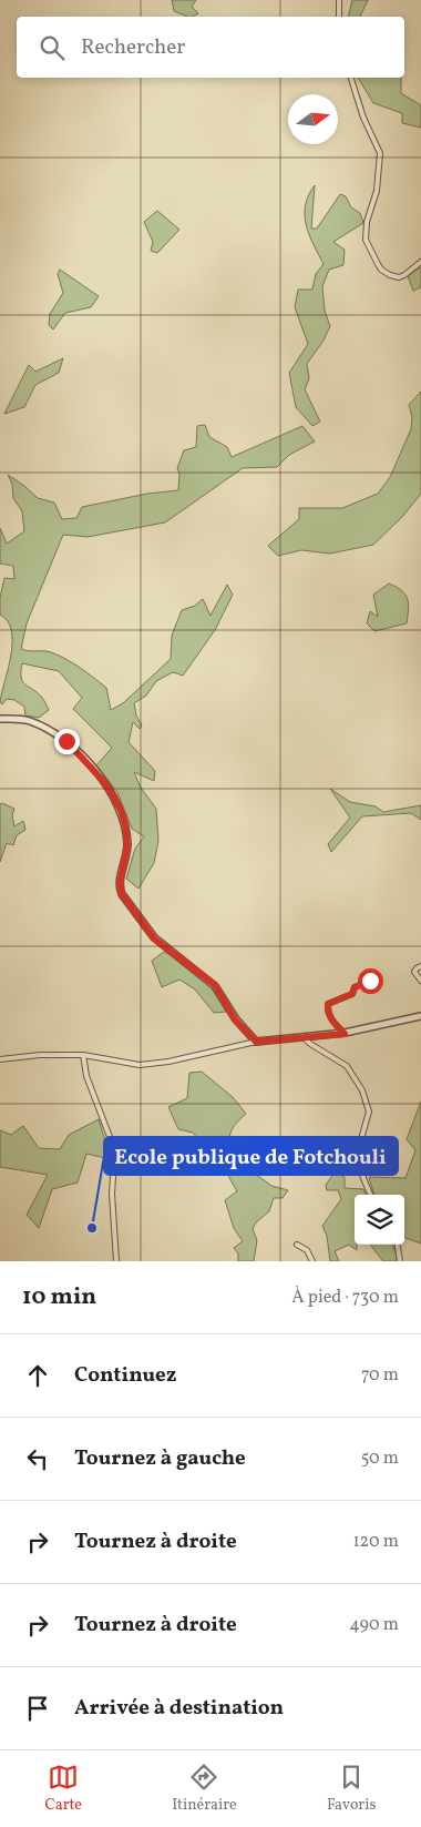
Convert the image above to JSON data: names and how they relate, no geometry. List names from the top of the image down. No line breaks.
{"places":["Ecole publique de Fotchouli"],"north":"right","page":{"search":"Rechercher","heading":["10 min","À pied · 730 m"],"list":[["Continuez","70 m"],["Tournez à gauche","50 m"],["Tournez à droite","120 m"],["Tournez à droite","490 m"],"Arrivée à destination"],"nav":["Carte","Itinéraire","Favoris"]}}
